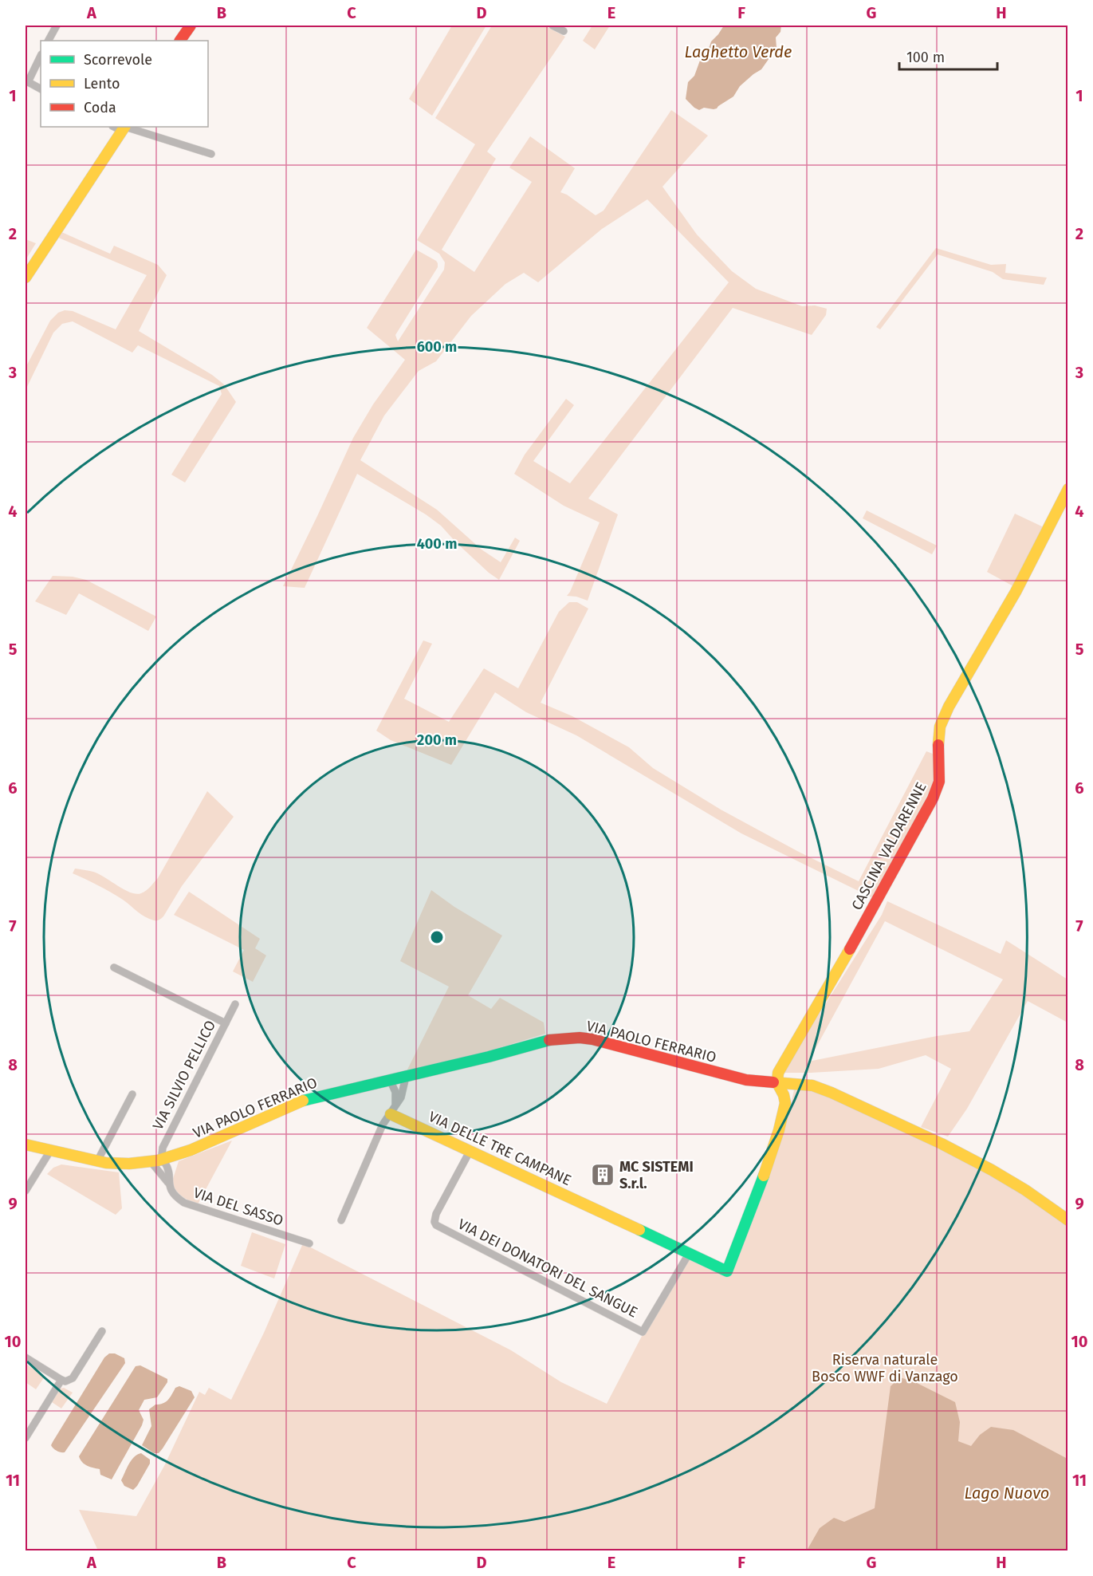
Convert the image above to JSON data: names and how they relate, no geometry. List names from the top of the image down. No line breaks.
{"streets":{"street":["CASCINA VALDARENNE","VIA PAOLO FERRARIO","VIA SILVIO PELLICO","VIA DELLE TRE CAMPANE","VIA DEL SASSO","VIA DEI DONATORI DEL SANGUE"]},"crossings":[["CASCINA VALDARENNE","VIA PAOLO FERRARIO"],["CASCINA VALDARENNE","VIA DELLE TRE CAMPANE"],["VIA PAOLO FERRARIO","VIA SILVIO PELLICO"],["VIA PAOLO FERRARIO","VIA DELLE TRE CAMPANE"],["VIA PAOLO FERRARIO","VIA DEL SASSO"],["VIA SILVIO PELLICO","VIA DEL SASSO"],["VIA DELLE TRE CAMPANE","VIA DEI DONATORI DEL SANGUE"]],"water":["Laghetto Verde","Lago Nuovo"],"parks":["Riserva naturale Bosco WWF di Vanzago"],"places":{"building":["MC SISTEMI S.r.l."]},"legend":["Scorrevole","Lento","Coda"],"scale_bar":"100 m","grid":{"columns":["A","B","C","D","E","F","G","H"],"rows":["1","2","3","4","5","6","7","8","9","10","11"]},"rings":["600 m","400 m","200 m"]}
